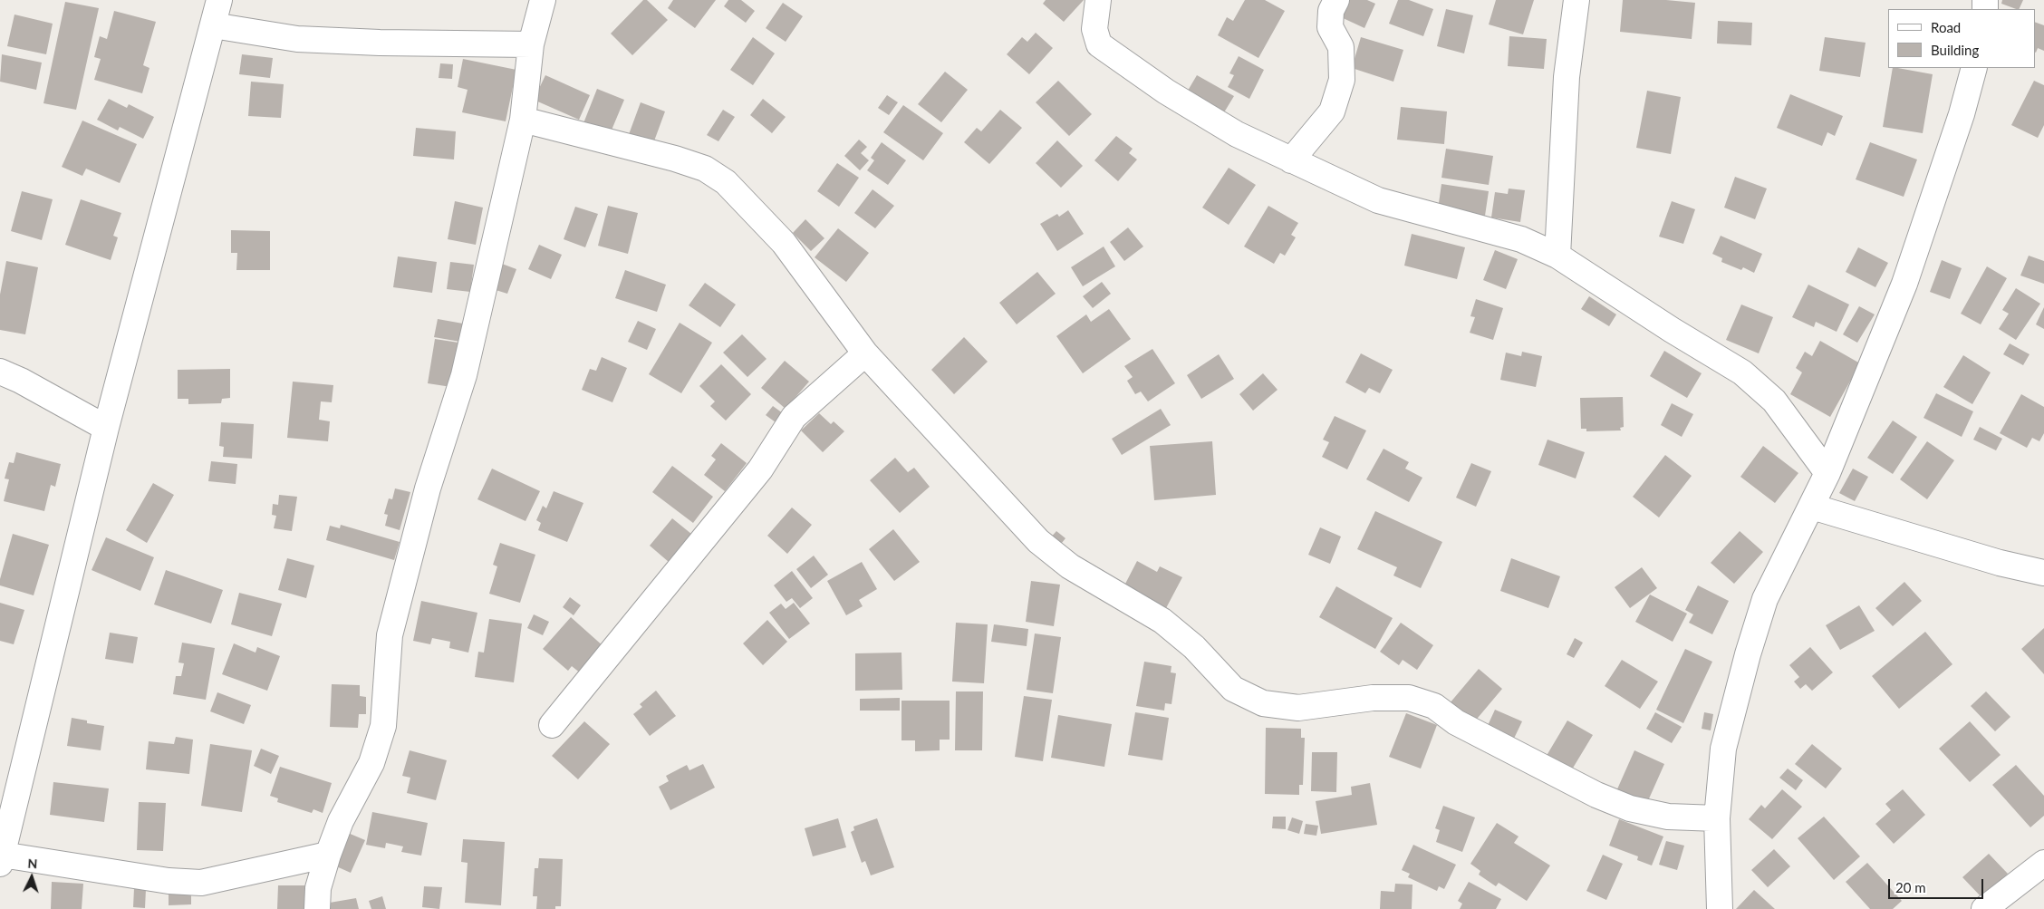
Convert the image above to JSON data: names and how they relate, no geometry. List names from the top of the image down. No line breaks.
{"legend":["Road","Building"],"scale_bar":"20 m","north":"top"}
